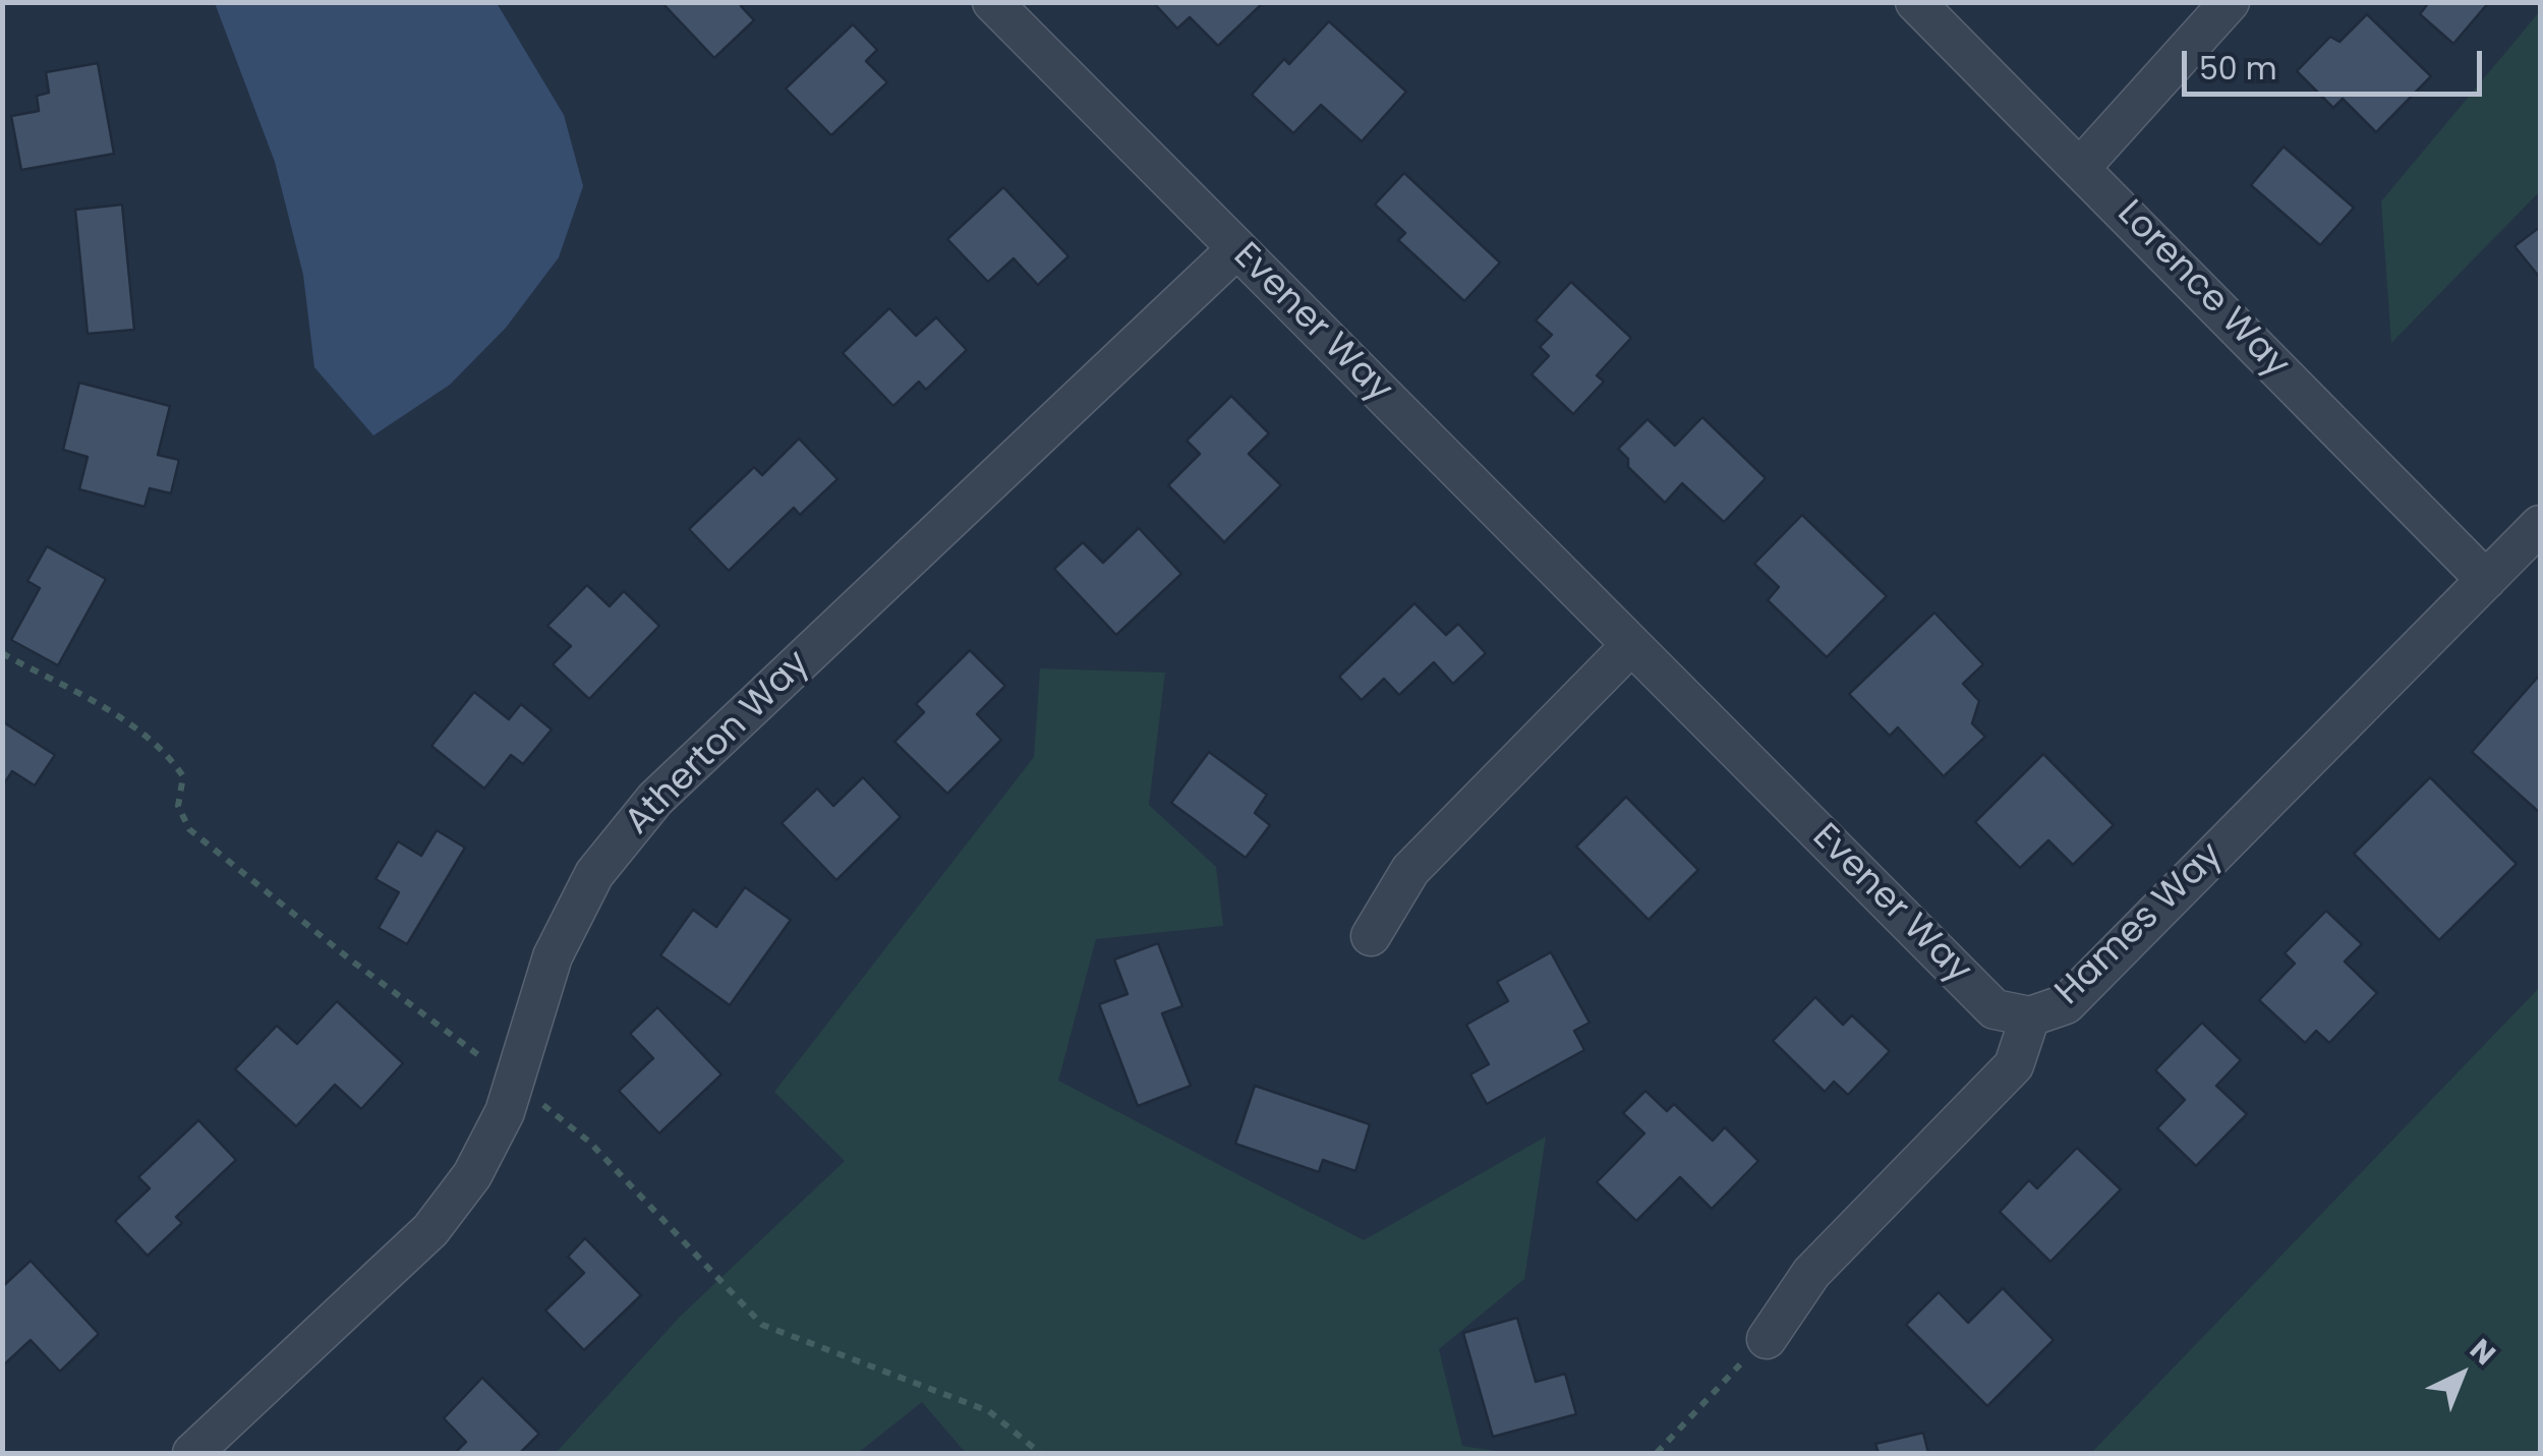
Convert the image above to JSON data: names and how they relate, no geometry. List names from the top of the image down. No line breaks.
{"streets":{"street":["Lorence Way","Evener Way","Atherton Way","Hames Way"]},"crossings":[["Lorence Way","Hames Way"],["Evener Way","Atherton Way"],["Evener Way","Hames Way"]],"scale_bar":"50 m","north":"top right"}
